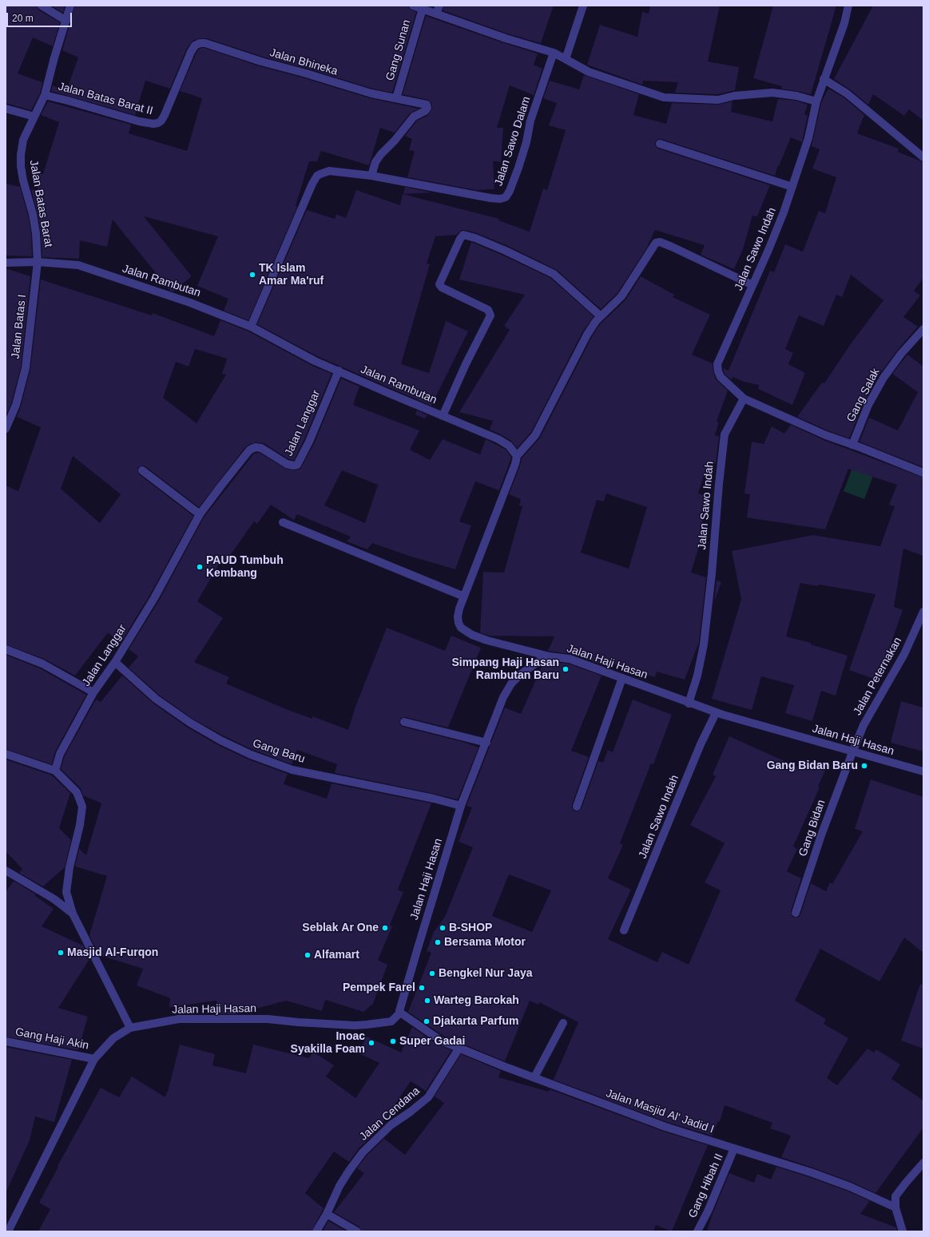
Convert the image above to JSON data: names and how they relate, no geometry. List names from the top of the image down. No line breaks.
{"streets":{"street":["Gang Sunan","Jalan Bhineka","Jalan Batas Barat II","Jalan Sawo Dalam","Jalan Batas Barat","Jalan Sawo Indah","Jalan Rambutan","Jalan Batas I","Gang Salak","Jalan Langgar","Jalan Haji Hasan","Jalan Peternakan","Gang Baru","Gang Bidan","Gang Haji Akin","Jalan Masjid Al' Jadid I","Jalan Cendana","Gang Hibah II"]},"crossings":[["Gang Sunan","Jalan Bhineka"],["Jalan Bhineka","Jalan Batas Barat II"],["Jalan Bhineka","Jalan Sawo Dalam"],["Jalan Batas Barat II","Jalan Batas Barat"],["Jalan Batas Barat","Jalan Rambutan"],["Jalan Batas Barat","Jalan Batas I"],["Jalan Sawo Indah","Jalan Haji Hasan"],["Jalan Rambutan","Jalan Batas I"],["Jalan Rambutan","Jalan Langgar"],["Jalan Langgar","Gang Baru"],["Jalan Haji Hasan","Jalan Peternakan"],["Jalan Haji Hasan","Gang Baru"],["Jalan Haji Hasan","Gang Bidan"],["Jalan Haji Hasan","Gang Haji Akin"],["Jalan Haji Hasan","Jalan Masjid Al' Jadid I"],["Jalan Peternakan","Gang Bidan"],["Jalan Masjid Al' Jadid I","Jalan Cendana"],["Jalan Masjid Al' Jadid I","Gang Hibah II"]],"places":["TK Islam Amar Ma'ruf","PAUD Tumbuh Kembang","Simpang Haji Hasan Rambutan Baru","Gang Bidan Baru","Seblak Ar One","B-SHOP","Bersama Motor","Masjid Al-Furqon","Alfamart","Bengkel Nur Jaya","Pempek Farel","Warteg Barokah","Djakarta Parfum","Super Gadai","Inoac Syakilla Foam"],"scale_bar":"20 m"}
